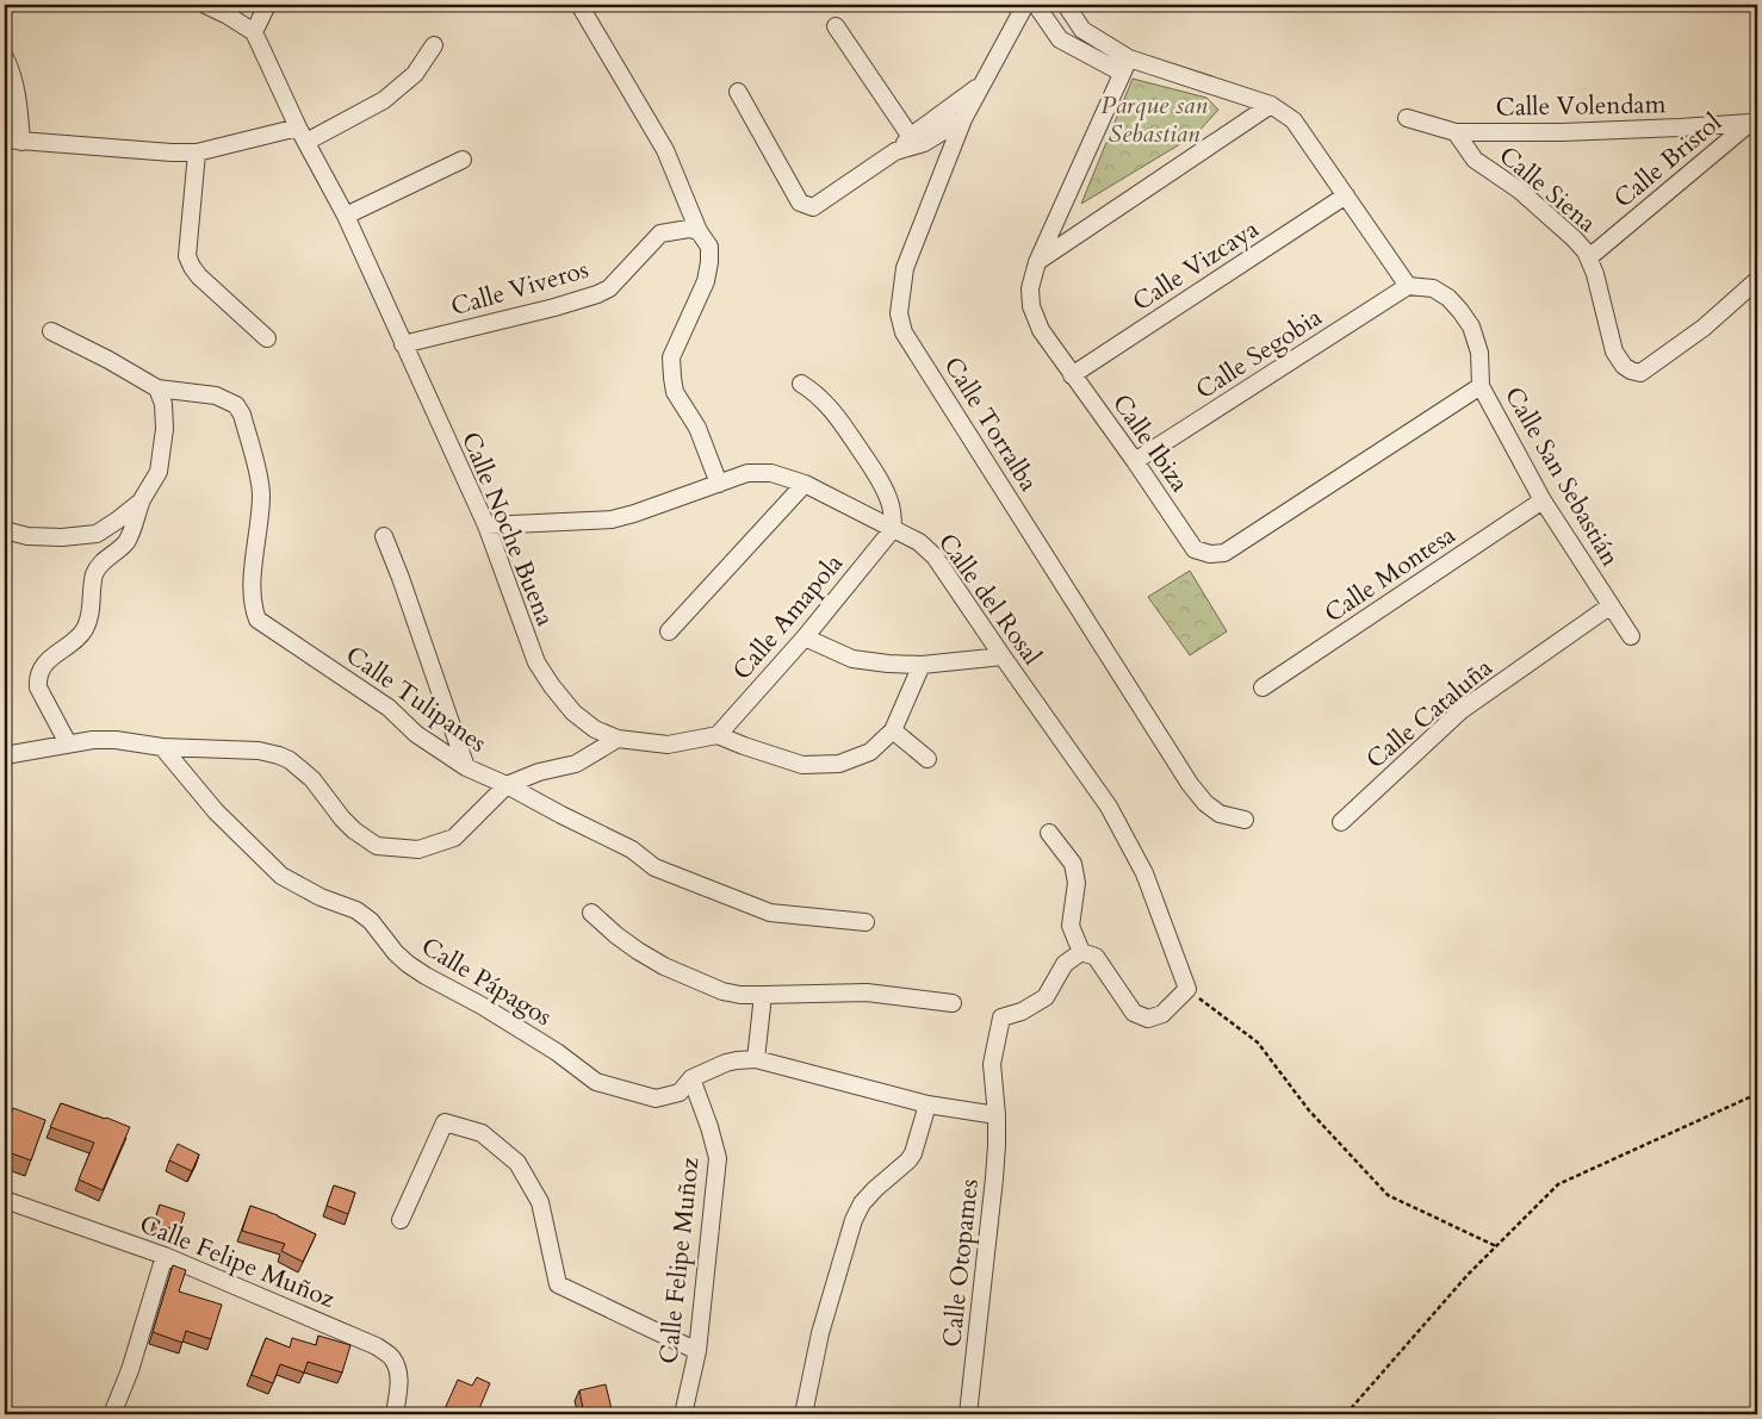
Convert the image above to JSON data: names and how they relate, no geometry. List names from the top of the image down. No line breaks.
{"streets":{"street":["Calle Volendam","Calle Bristol","Calle Siena","Calle Vizcaya","Calle Viveros","Calle Segobia","Calle Torralba","Calle Ibiza","Calle San Sebastián","Calle Noche Buena","Calle Montesa","Calle del Rosal","Calle Amapola","Calle Tulipanes","Calle Cataluña","Calle Pápagos","Calle Felipe Muñoz","Calle Otopames"]},"crossings":[["Calle Volendam","Calle Bristol"],["Calle Volendam","Calle Siena"],["Calle Bristol","Calle Siena"],["Calle Vizcaya","Calle Ibiza"],["Calle Viveros","Calle Noche Buena"],["Calle Segobia","Calle Ibiza"],["Calle Segobia","Calle San Sebastián"],["Calle Ibiza","Calle San Sebastián"],["Calle San Sebastián","Calle Montesa"],["Calle San Sebastián","Calle Cataluña"],["Calle Noche Buena","Calle del Rosal"],["Calle Noche Buena","Calle Amapola"],["Calle del Rosal","Calle Amapola"],["Calle Pápagos","Calle Felipe Muñoz"],["Calle Pápagos","Calle Otopames"]],"parks":["Parque san Sebastian"]}
